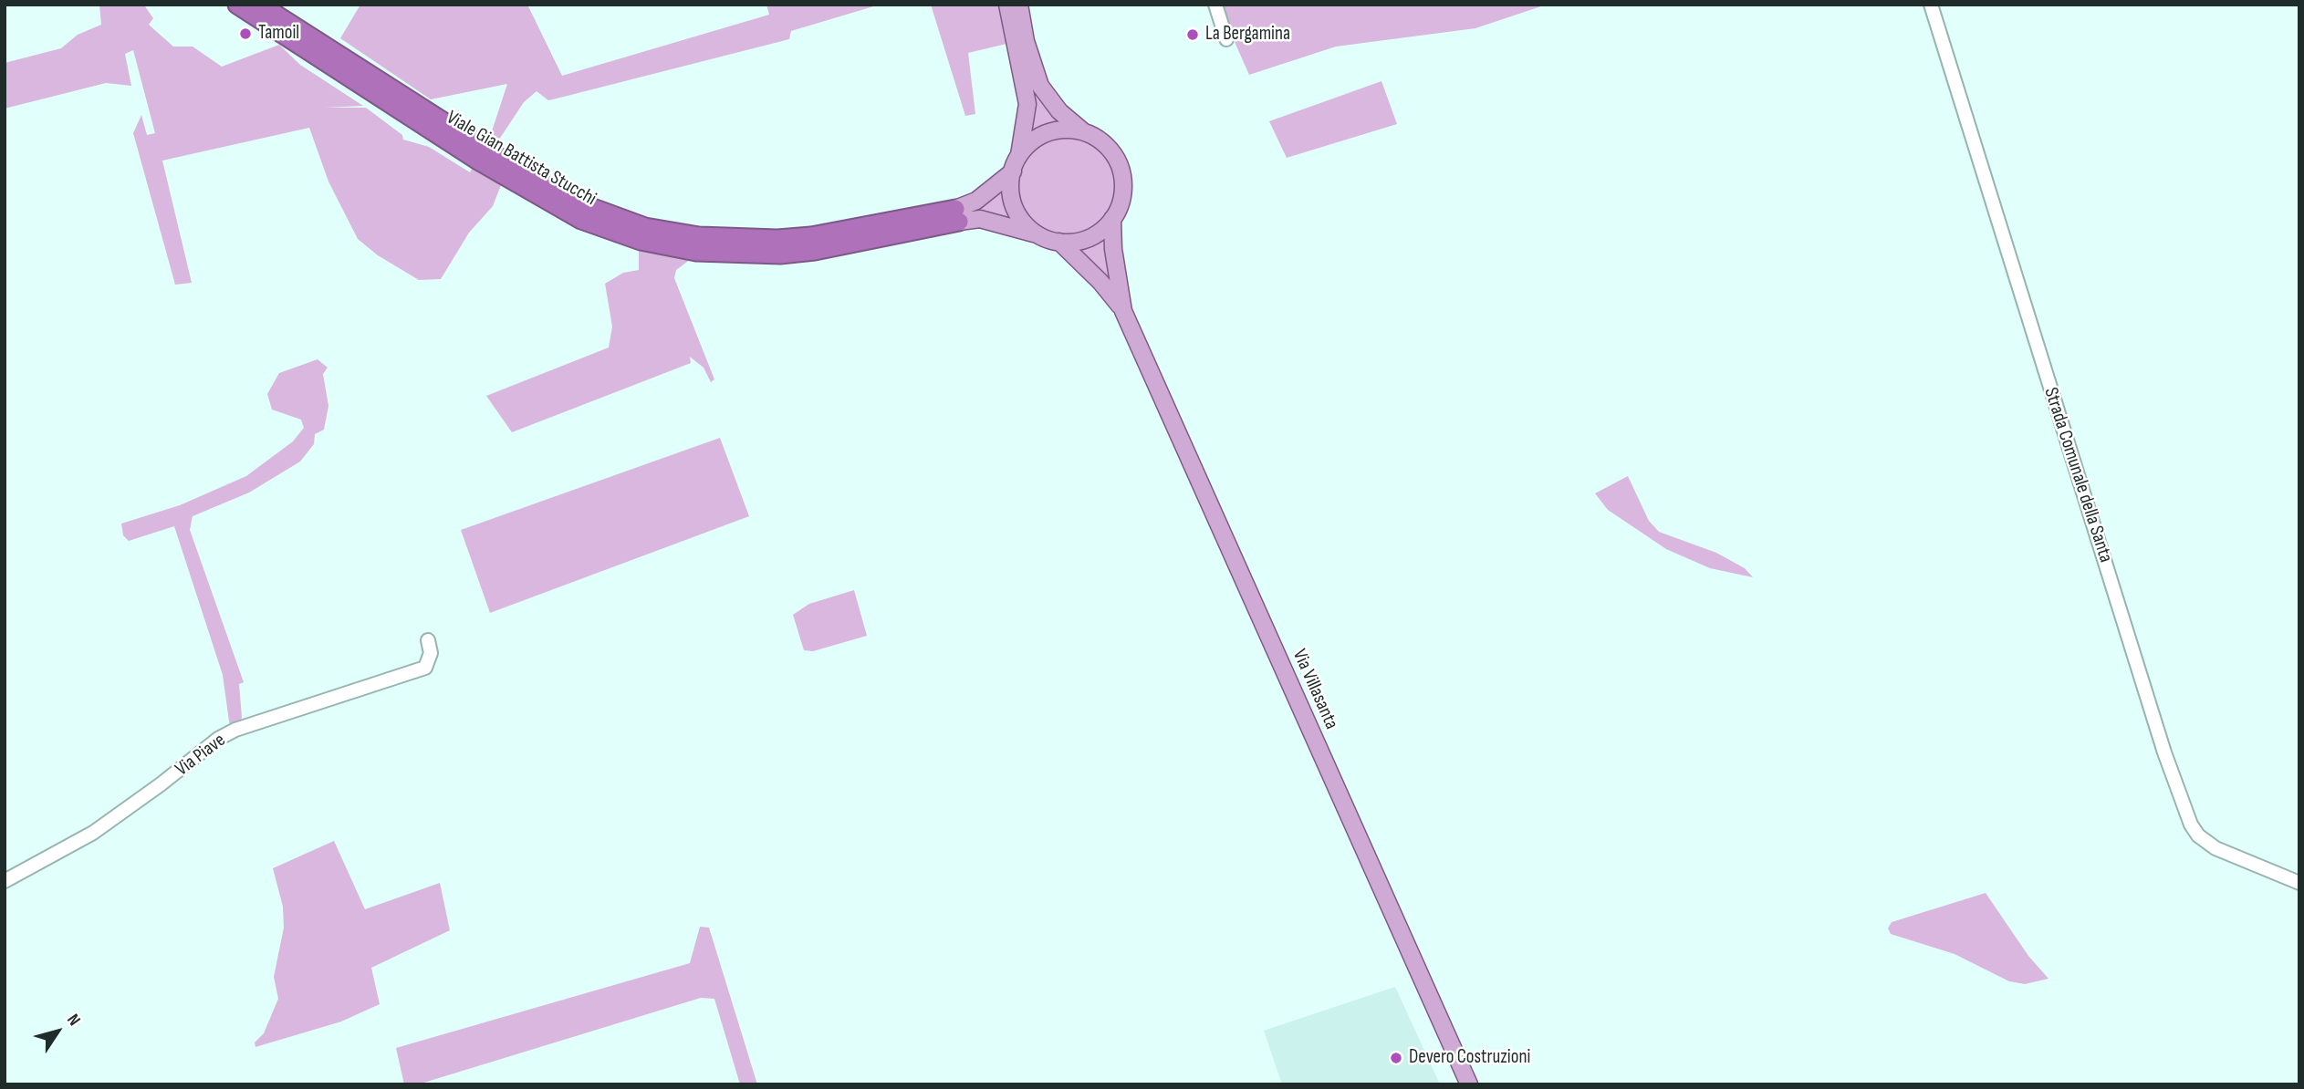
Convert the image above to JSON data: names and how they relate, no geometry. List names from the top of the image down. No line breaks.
{"streets":{"highway":["Viale Gian Battista Stucchi"],"main road":["Via Villasanta"],"street":["Strada Comunale della Santa","Via Piave"]},"places":["Tamoil","La Bergamina","Devero Costruzioni"],"north":"top right"}
